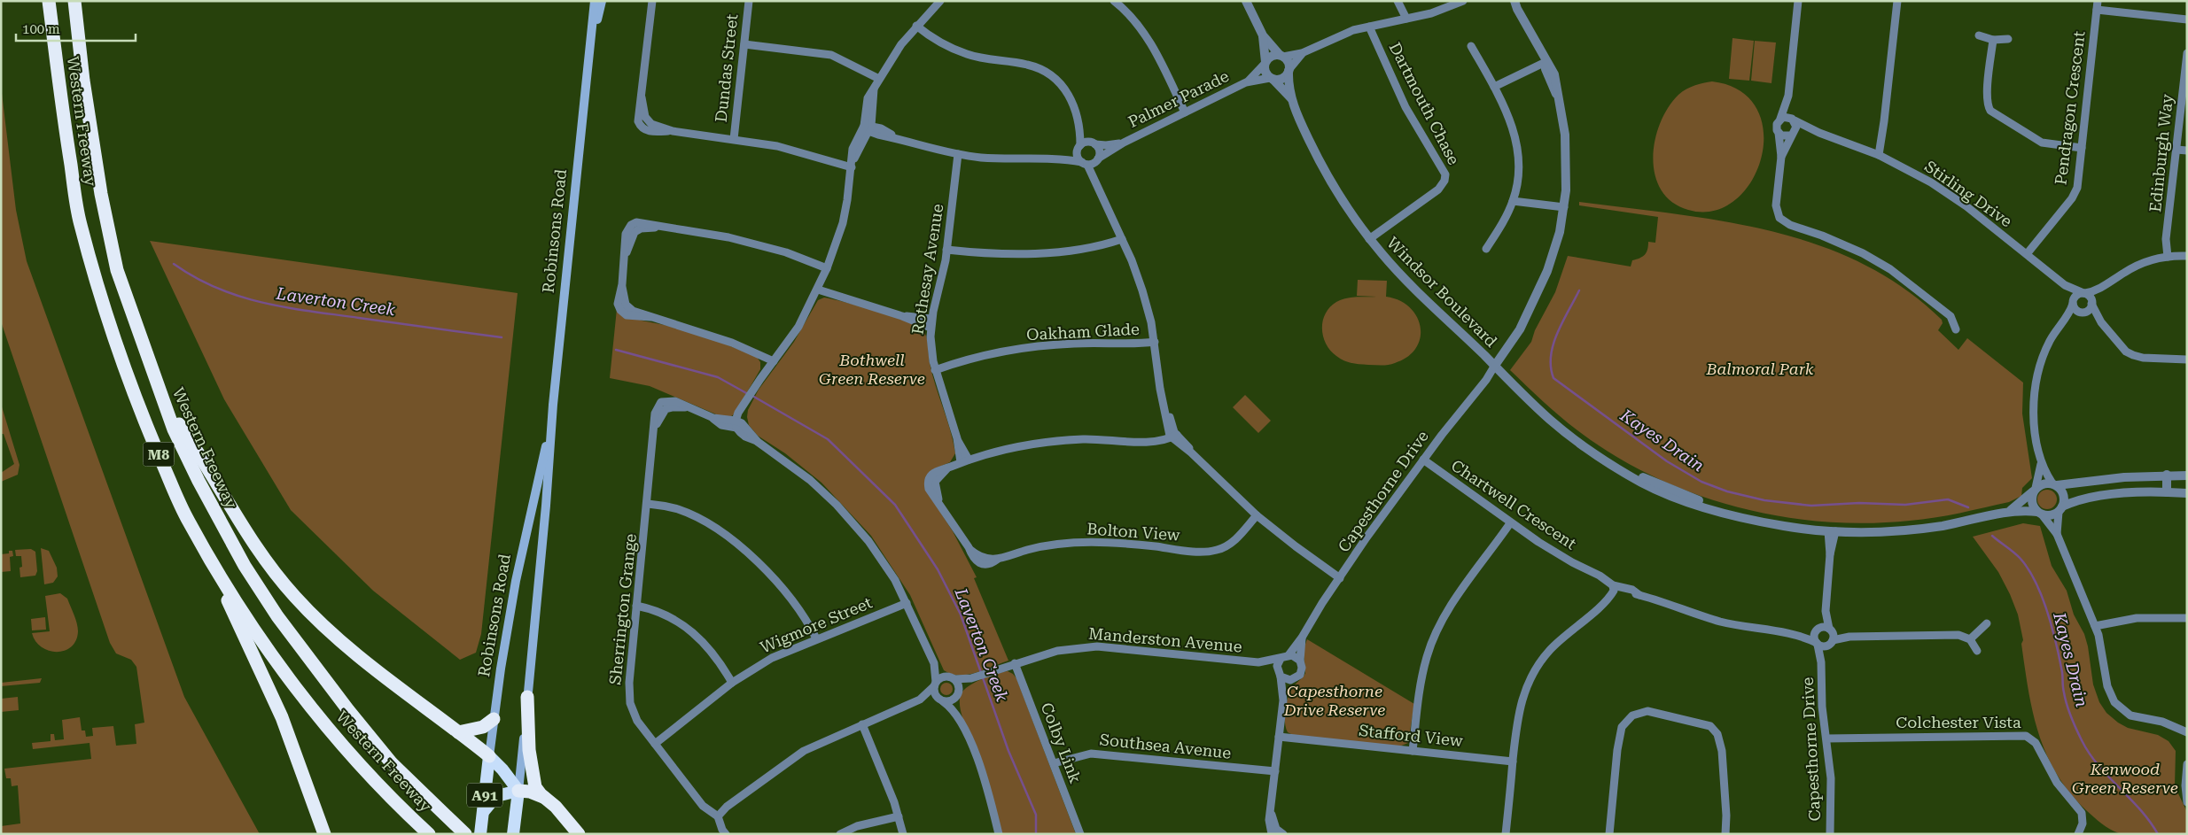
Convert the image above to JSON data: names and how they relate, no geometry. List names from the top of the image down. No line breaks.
{"streets":{"highway":["Western Freeway","Robinsons Road","M8","A91"],"street":["Dundas Street","Palmer Parade","Dartmouth Chase","Pendragon Crescent","Edinburgh Way","Stirling Drive","Rothesay Avenue","Windsor Boulevard","Oakham Glade","Capesthorne Drive","Chartwell Crescent","Bolton View","Sherrington Grange","Wigmore Street","Manderston Avenue","Colchester Vista","Stafford View","Colby Link","Southsea Avenue"]},"crossings":[["Palmer Parade","Windsor Boulevard"],["Dartmouth Chase","Windsor Boulevard"],["Pendragon Crescent","Stirling Drive"],["Rothesay Avenue","Oakham Glade"],["Rothesay Avenue","Bolton View"],["Windsor Boulevard","Capesthorne Drive"],["Capesthorne Drive","Chartwell Crescent"],["Capesthorne Drive","Manderston Avenue"],["Capesthorne Drive","Colchester Vista"],["Sherrington Grange","Wigmore Street"],["Manderston Avenue","Colby Link"],["Colby Link","Southsea Avenue"]],"water":["Laverton Creek","Kayes Drain"],"parks":["Bothwell Green Reserve","Balmoral Park","Capesthorne Drive Reserve","Kenwood Green Reserve"],"scale_bar":"100 m"}
